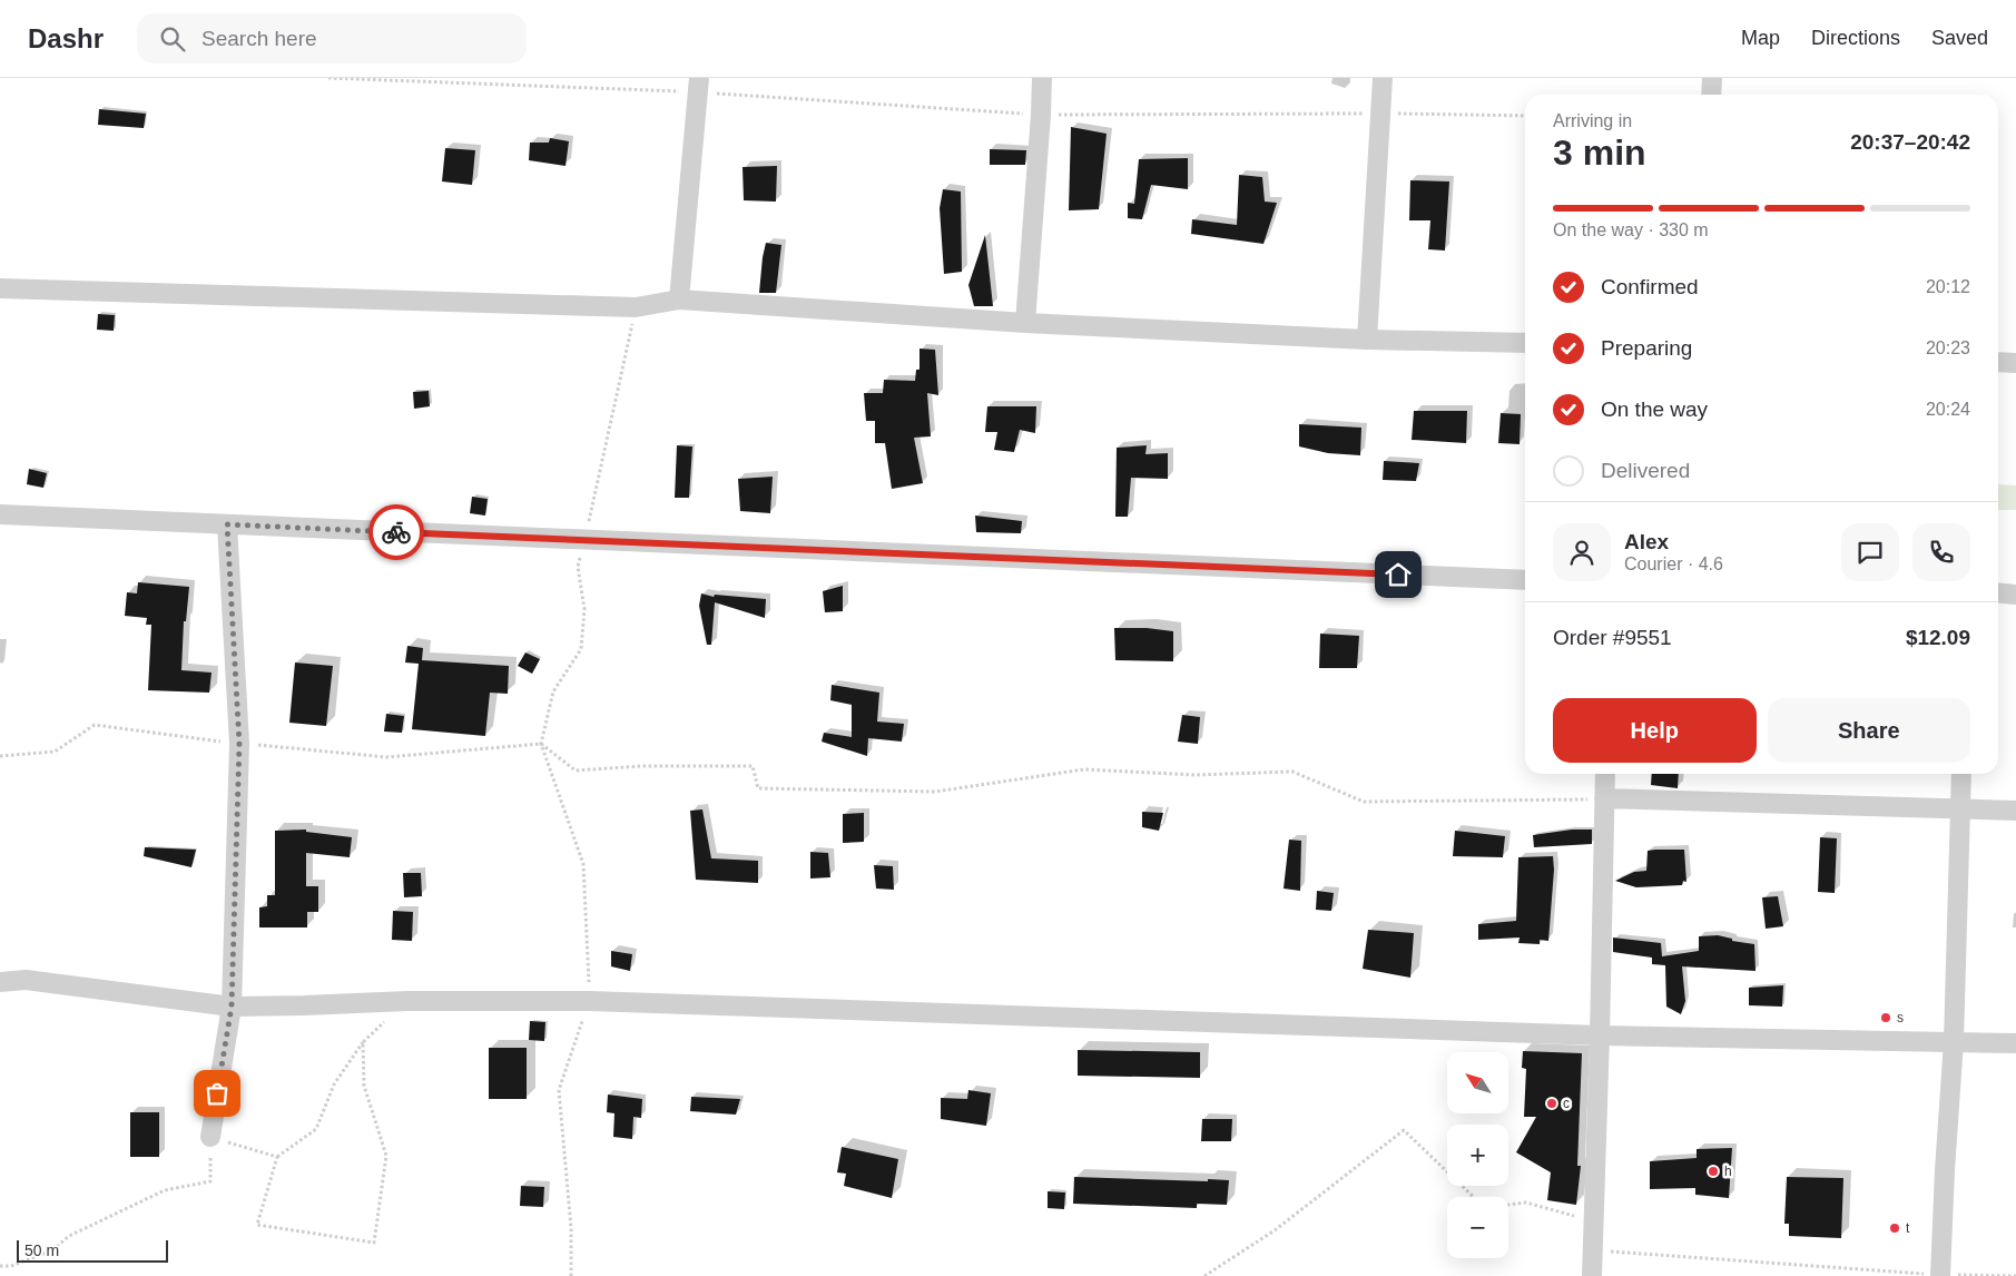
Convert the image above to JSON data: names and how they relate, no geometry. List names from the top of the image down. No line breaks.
{"places":["s","c","h","t"],"scale_bar":"50 m","north":"top left","page":{"header":"Dashr","search":"Search here","nav":["Map","Directions","Saved"],"heading":["3 min","Arriving in","20:37–20:42"],"panel":["Alex","Courier · 4.6","Order #9551","$12.09"],"bar":"On the way · 330 m","list":[["Confirmed","20:12"],["Preparing","20:23"],["On the way","20:24"],"Delivered"],"buttons":["Help","Share"],"map_buttons":["+","−"],"scale":"50 m"}}
